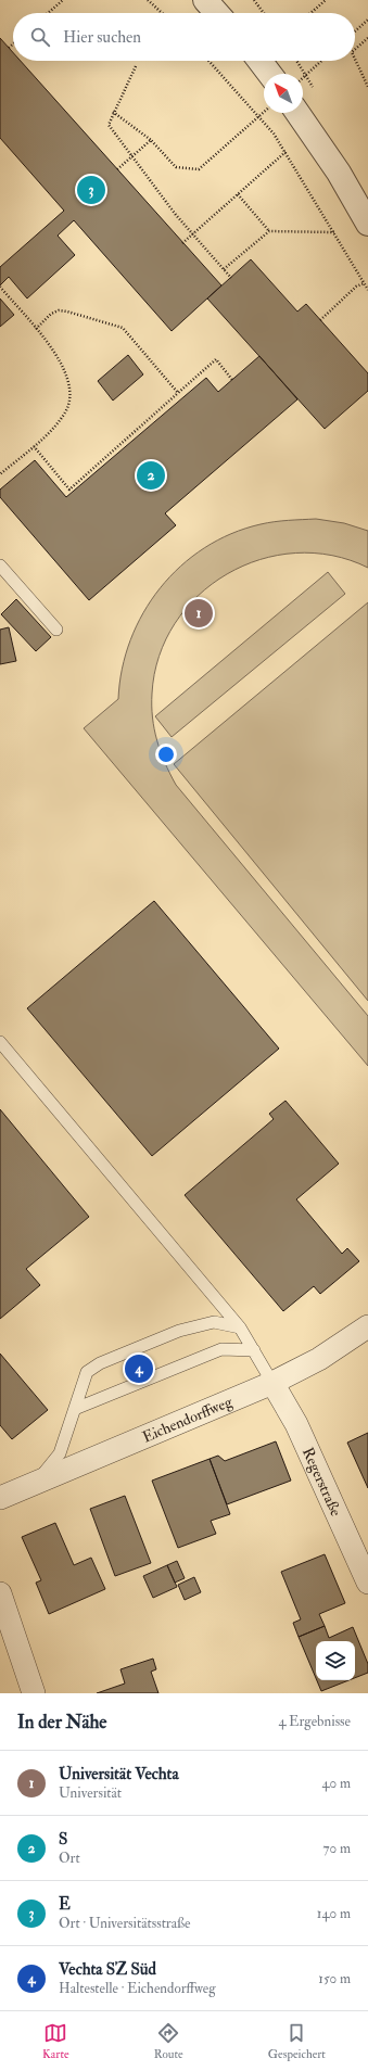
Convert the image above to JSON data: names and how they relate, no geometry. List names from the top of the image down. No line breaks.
{"streets":{"street":["Eichendorffweg","Regerstraße"]},"crossings":[["Eichendorffweg","Regerstraße"]],"north":"top left","page":{"search":"Hier suchen","pins":["3","2","1","4"],"heading":["In der Nähe","4 Ergebnisse"],"list":[{"mark":"1","name":"Universität Vechta","note":"Universität","value":"40 m"},{"mark":"2","name":"S","note":"Ort","value":"70 m"},{"mark":"3","name":"E","note":"Ort · Universitätsstraße","value":"140 m"},{"mark":"4","name":"Vechta SZ Süd","note":"Haltestelle · Eichendorffweg","value":"150 m"}],"nav":["Karte","Route","Gespeichert"]}}
